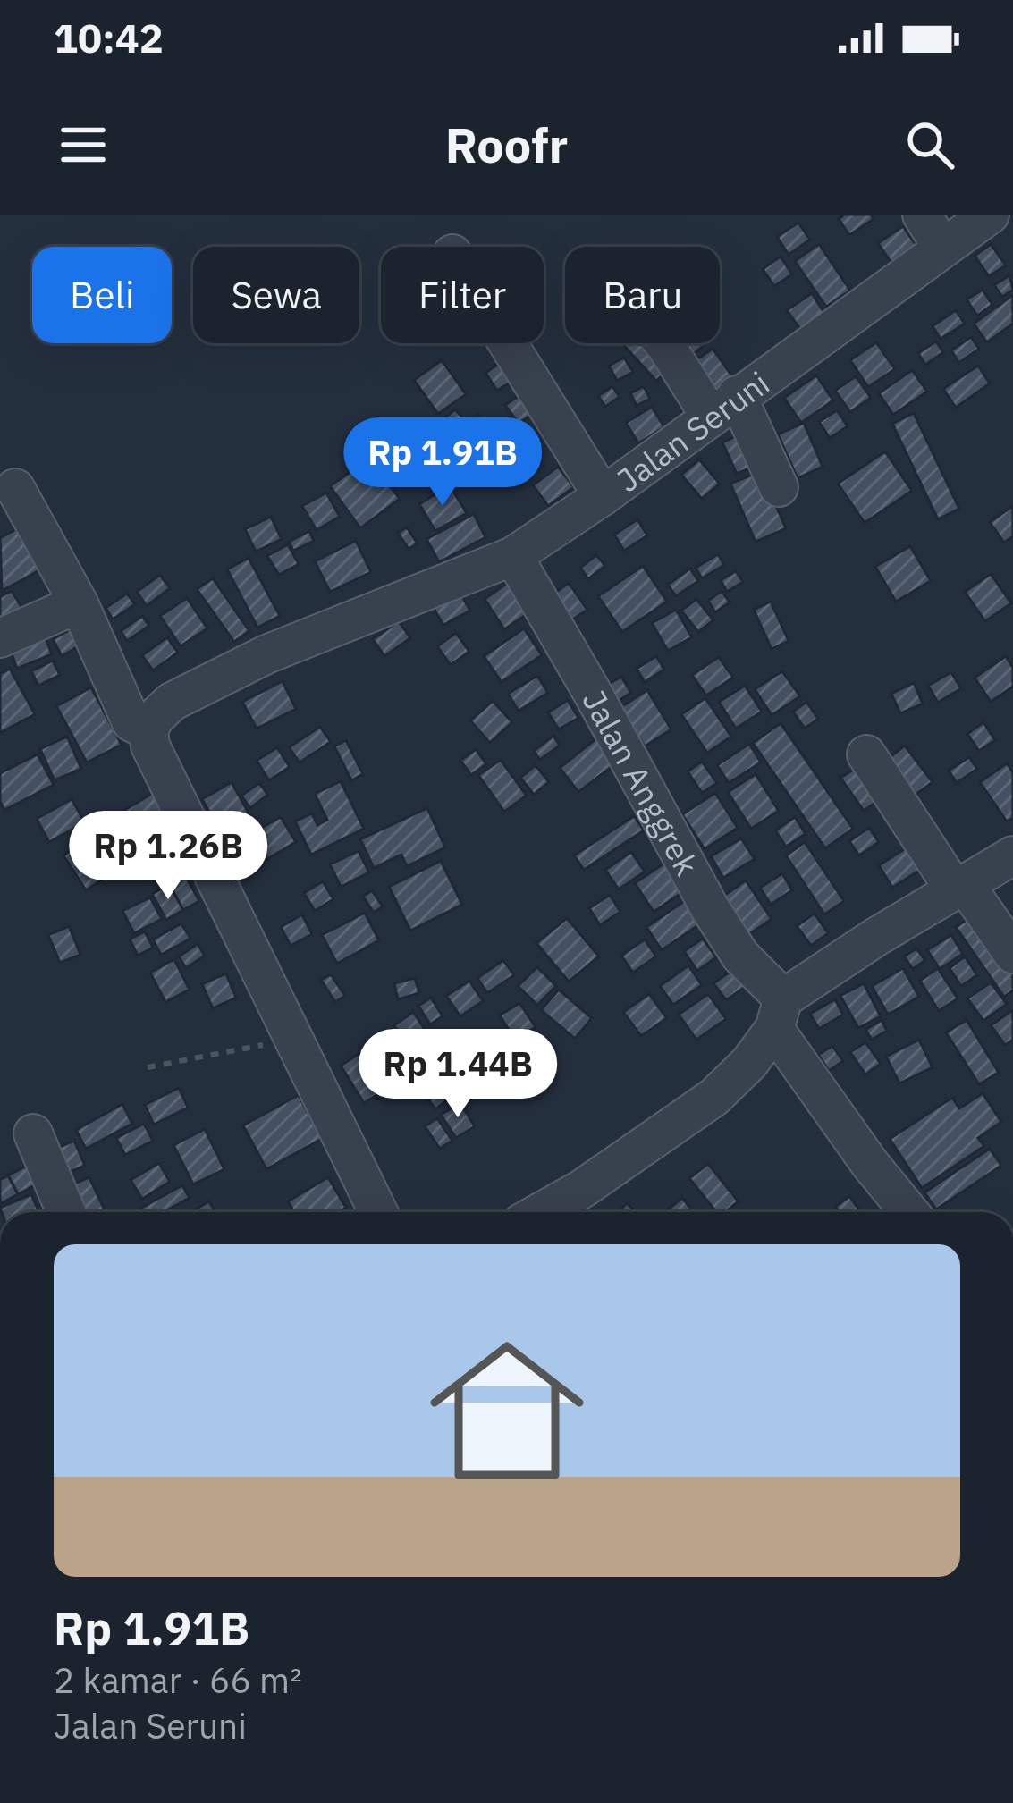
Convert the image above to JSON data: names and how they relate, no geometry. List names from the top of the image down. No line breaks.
{"streets":{"street":["Jalan Seruni","Jalan Anggrek"]},"crossings":[["Jalan Seruni","Jalan Anggrek"]],"page":{"status":"10:42","header":"Roofr","chip":["Beli","Sewa","Filter","Baru"],"price":["Rp 1.91B","Rp 1.26B","Rp 1.44B"],"list":[{"name":"Rp 1.91B","note":"2 kamar · 66 m² · Jalan Seruni"}]}}
